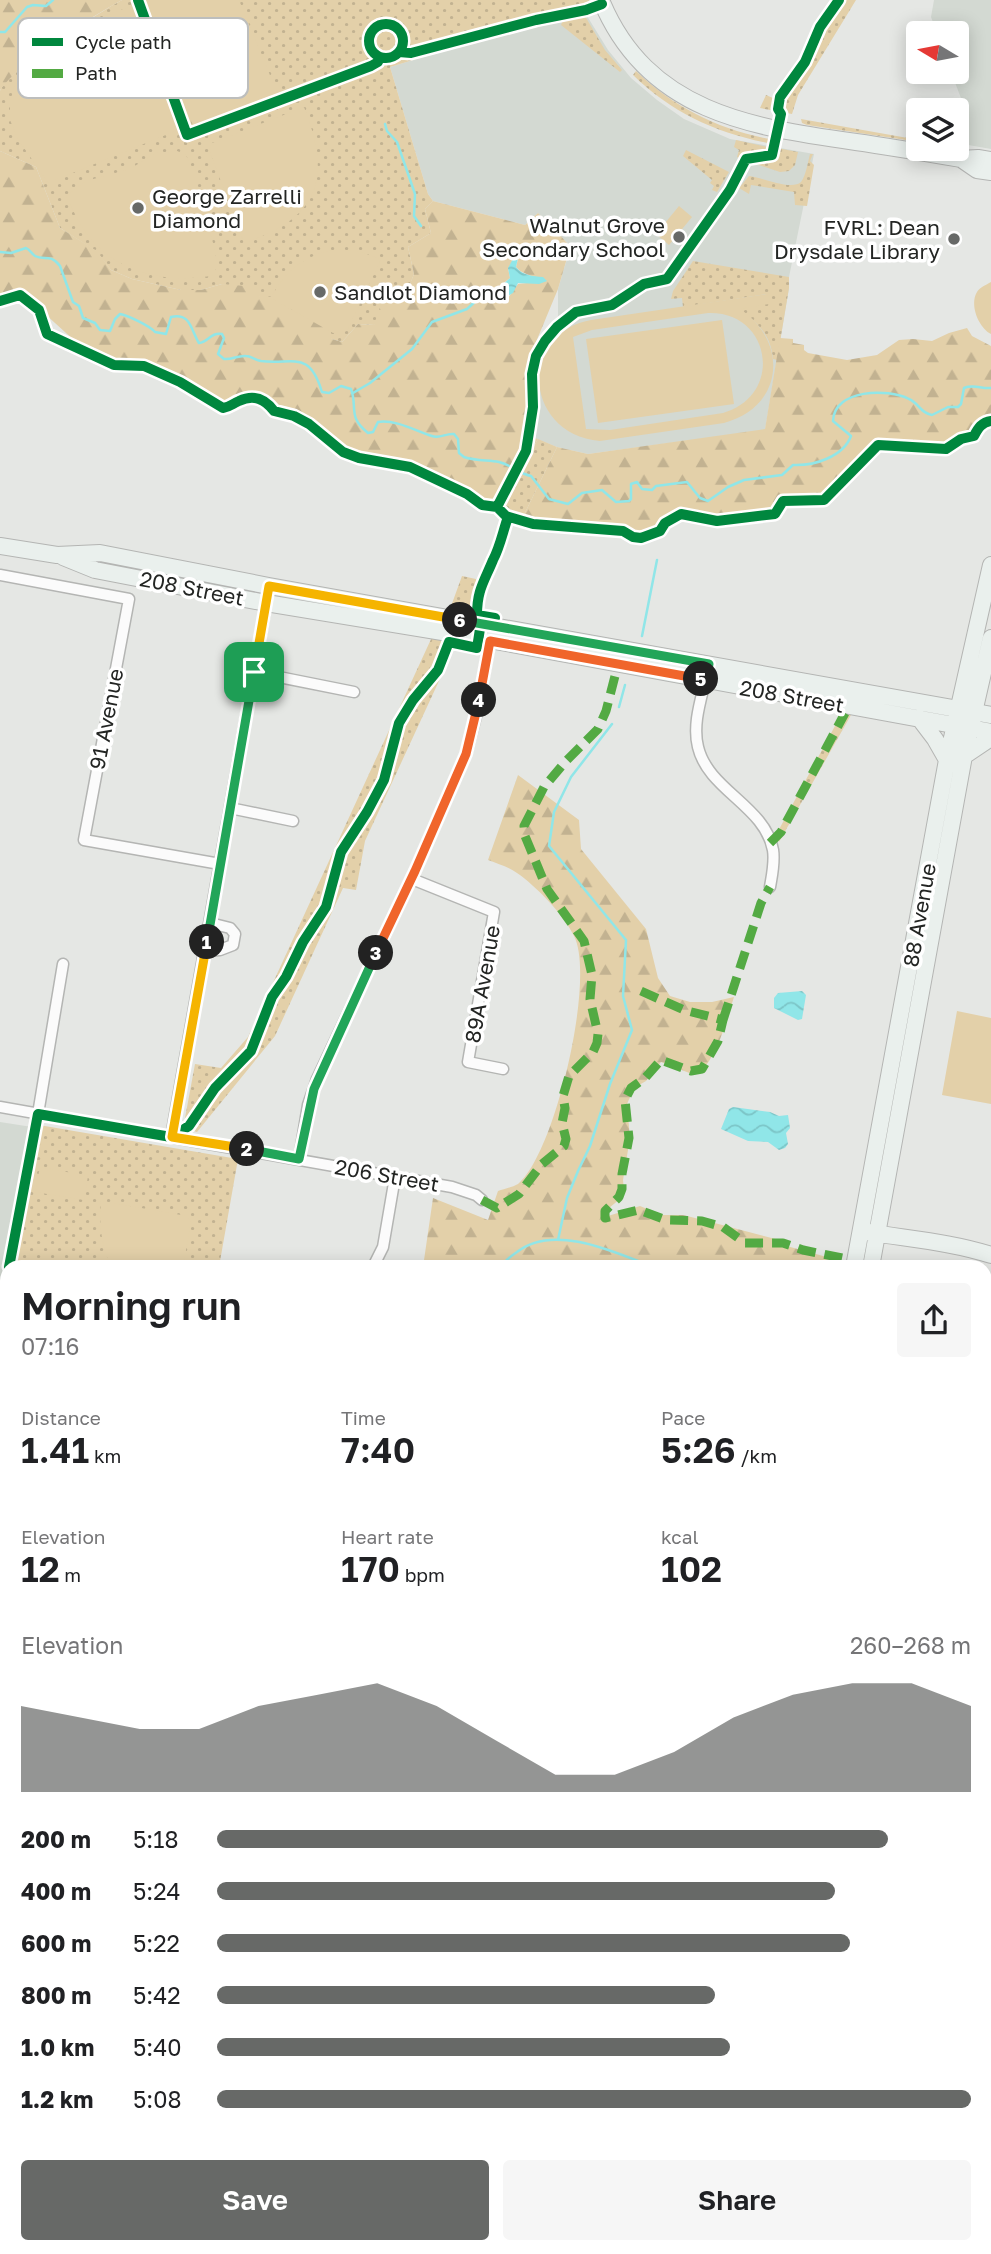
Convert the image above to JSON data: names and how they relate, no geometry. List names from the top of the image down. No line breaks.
{"streets":{"main road":["208 Street","88 Avenue"],"street":["91 Avenue","89A Avenue","206 Street"]},"crossings":[["208 Street","88 Avenue"]],"places":["George Zarrelli Diamond","Walnut Grove Secondary School","FVRL: Dean Drysdale Library","Sandlot Diamond"],"legend":["Cycle path","Path"],"north":"left","page":{"pins":["6","5","4","1","3","2"],"heading":["Morning run","07:16"],"stats":[["Distance","1.41 km"],["Time","7:40"],["Pace","5:26 /km"],["Elevation","12 m"],["Heart rate","170 bpm"],["kcal","102"]],"chart":["Elevation","260–268 m"],"list":[{"name":"200 m","note":"5:18"},{"name":"400 m","note":"5:24"},{"name":"600 m","note":"5:22"},{"name":"800 m","note":"5:42"},{"name":"1.0 km","note":"5:40"},{"name":"1.2 km","note":"5:08"}],"buttons":["Save","Share"]}}
